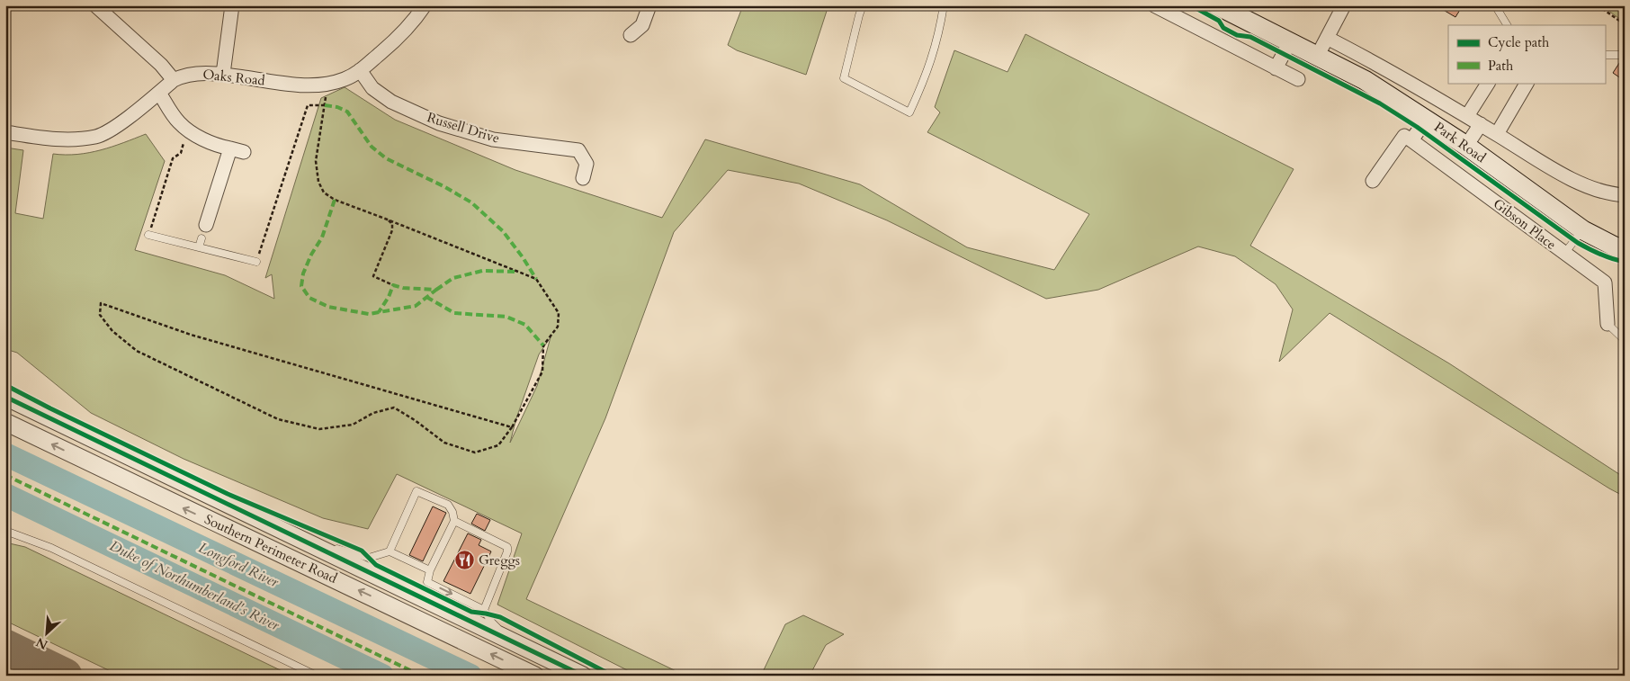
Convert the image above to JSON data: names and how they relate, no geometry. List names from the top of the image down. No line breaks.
{"streets":{"main road":["Park Road"],"street":["Oaks Road","Russell Drive","Gibson Place","Southern Perimeter Road"]},"crossings":[["Oaks Road","Russell Drive"]],"water":["Longford River","Duke of Northumberland's River"],"places":{"restaurant":["Greggs"]},"legend":["Cycle path","Path"],"north":"bottom left"}
